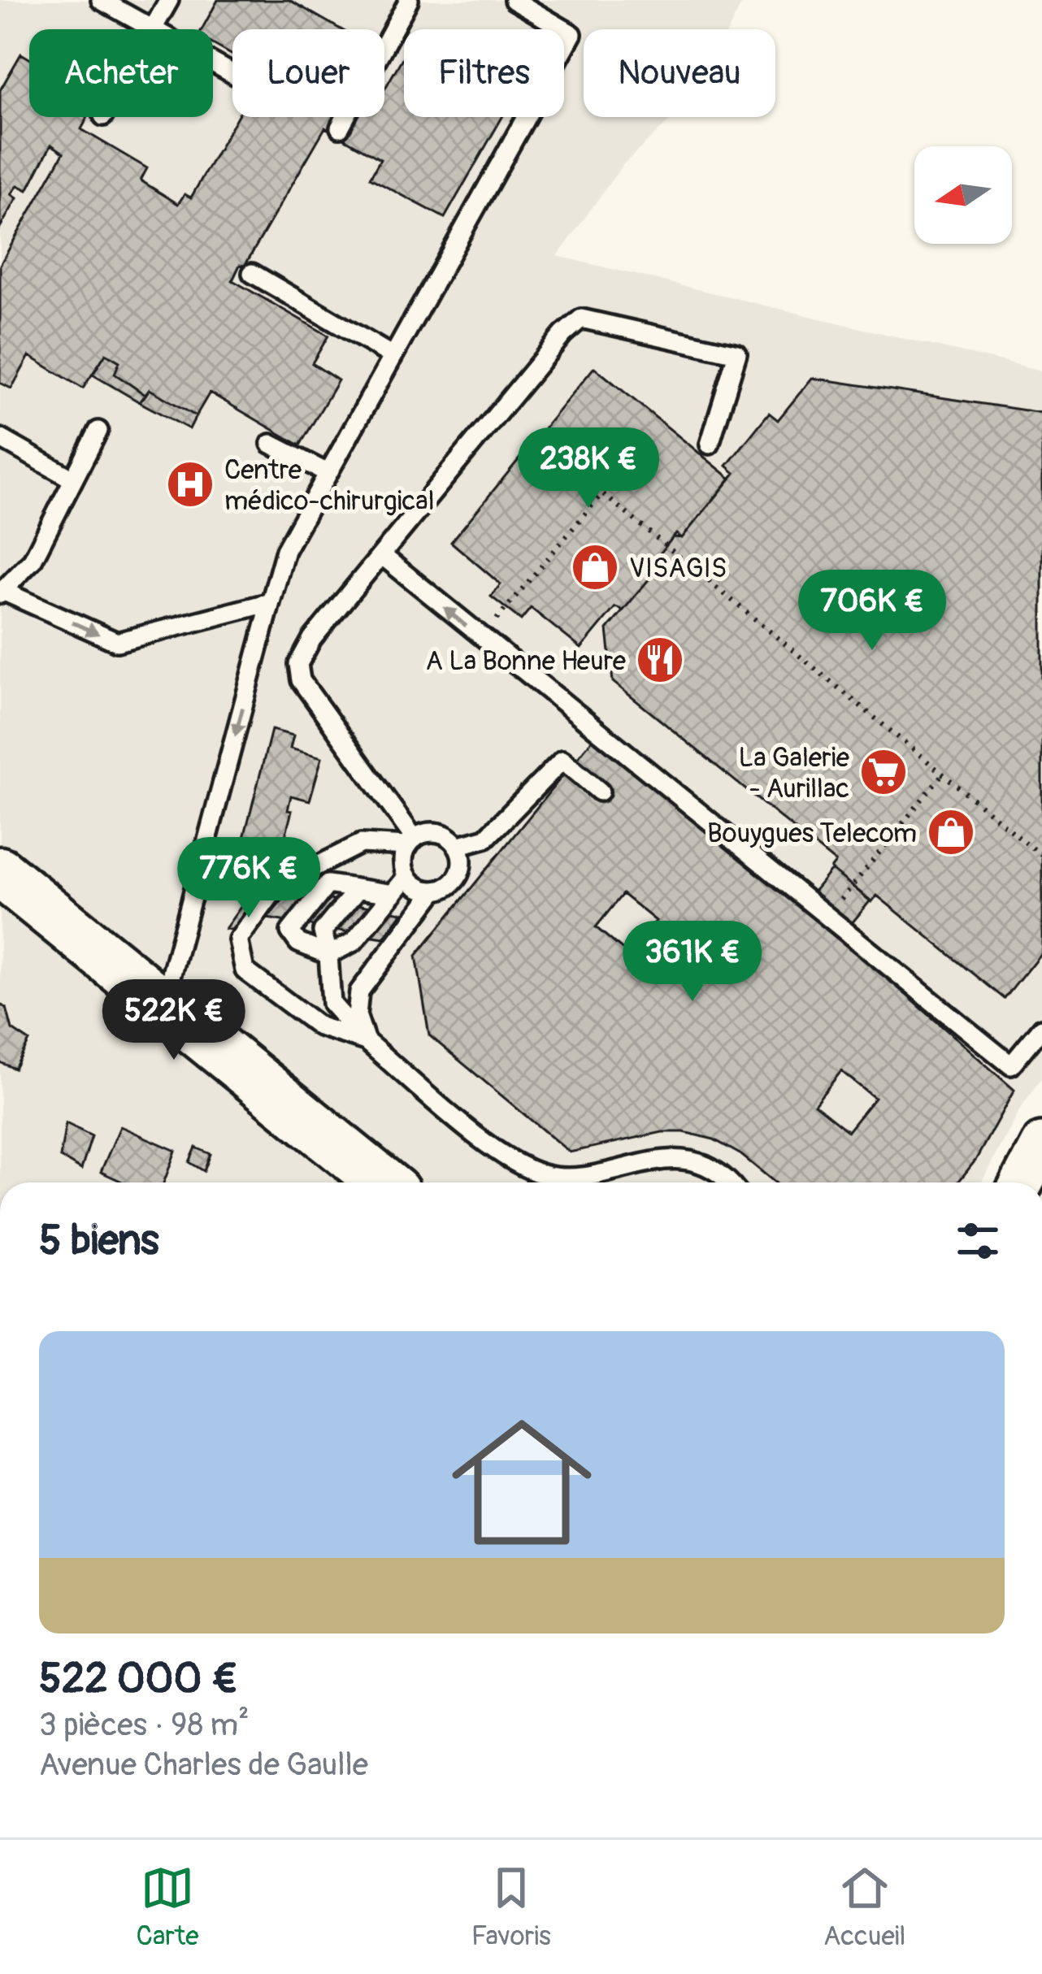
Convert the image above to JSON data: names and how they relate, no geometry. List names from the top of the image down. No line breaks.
{"places":{"hospital":["Centre médico-chirurgical"],"shop":["VISAGIS","Bouygues Telecom"],"restaurant":["A La Bonne Heure"],"supermarket":["La Galerie - Aurillac"]},"north":"left","page":{"chip":["Acheter","Louer","Filtres","Nouveau"],"price":["238K €","706K €","776K €","361K €","522K €"],"heading":"5 biens","list":[{"name":"522 000 €","note":"3 pièces · 98 m² · Avenue Charles de Gaulle"}],"tabs":["Carte","Favoris","Accueil"]}}
